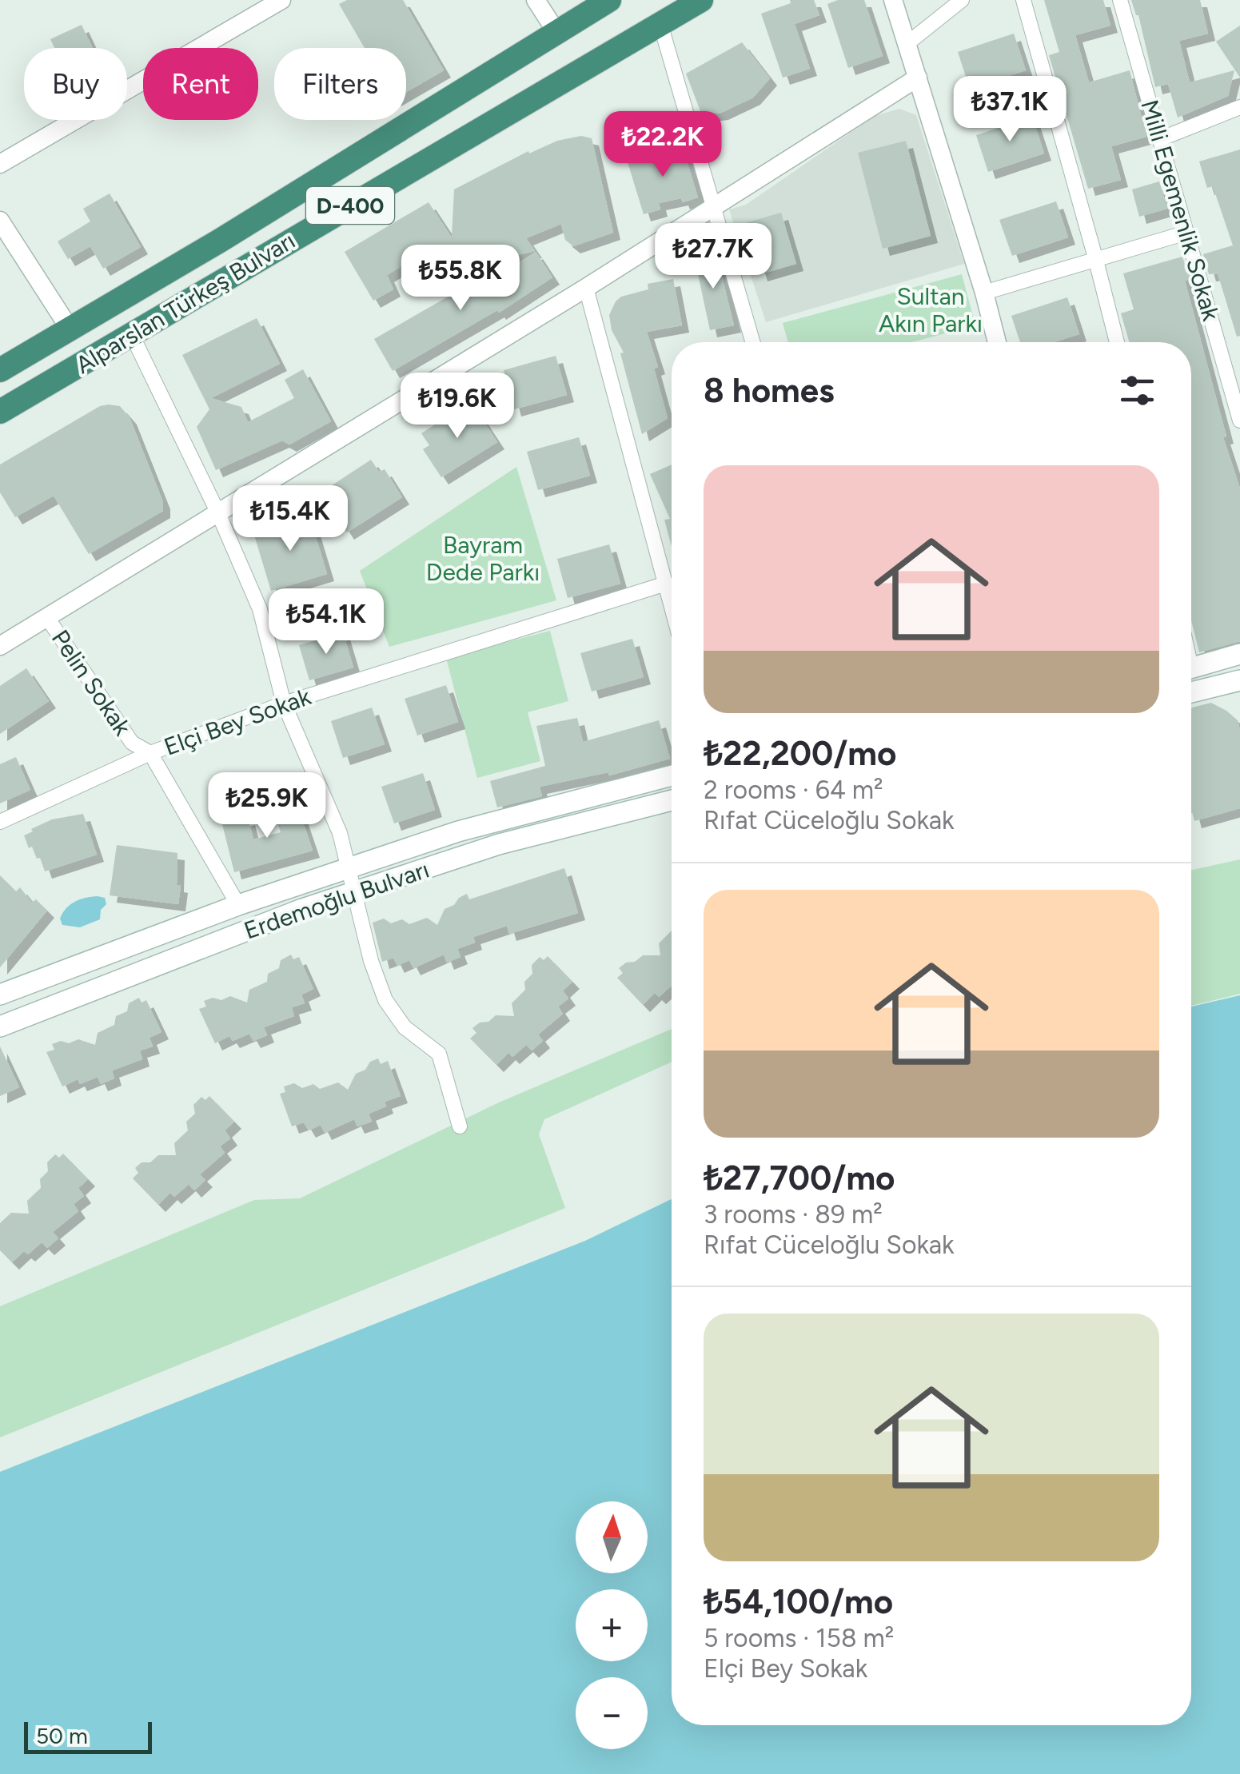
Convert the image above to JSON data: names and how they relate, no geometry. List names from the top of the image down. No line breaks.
{"streets":{"highway":["D-400","Alparslan Türkeş Bulvarı"],"main road":["Erdemoğlu Bulvarı"],"street":["Milli Egemenlik Sokak","Pelin Sokak","Elçi Bey Sokak"]},"crossings":[["Pelin Sokak","Elçi Bey Sokak"],["Pelin Sokak","Erdemoğlu Bulvarı"]],"parks":["Sultan Akın Parkı","Bayram Dede Parkı"],"scale_bar":"50 m","north":"top","page":{"chip":["Buy","Rent","Filters"],"price":["₺37.1K","₺22.2K","₺27.7K","₺55.8K","₺19.6K","₺15.4K","₺54.1K","₺25.9K"],"heading":"8 homes","list":[{"name":"₺22,200/mo","note":"2 rooms · 64 m² · Rıfat Cüceloğlu Sokak"},{"name":"₺27,700/mo","note":"3 rooms · 89 m² · Rıfat Cüceloğlu Sokak"},{"name":"₺54,100/mo","note":"5 rooms · 158 m² · Elçi Bey Sokak"}],"map_buttons":["+","−"],"scale":"50 m"}}
